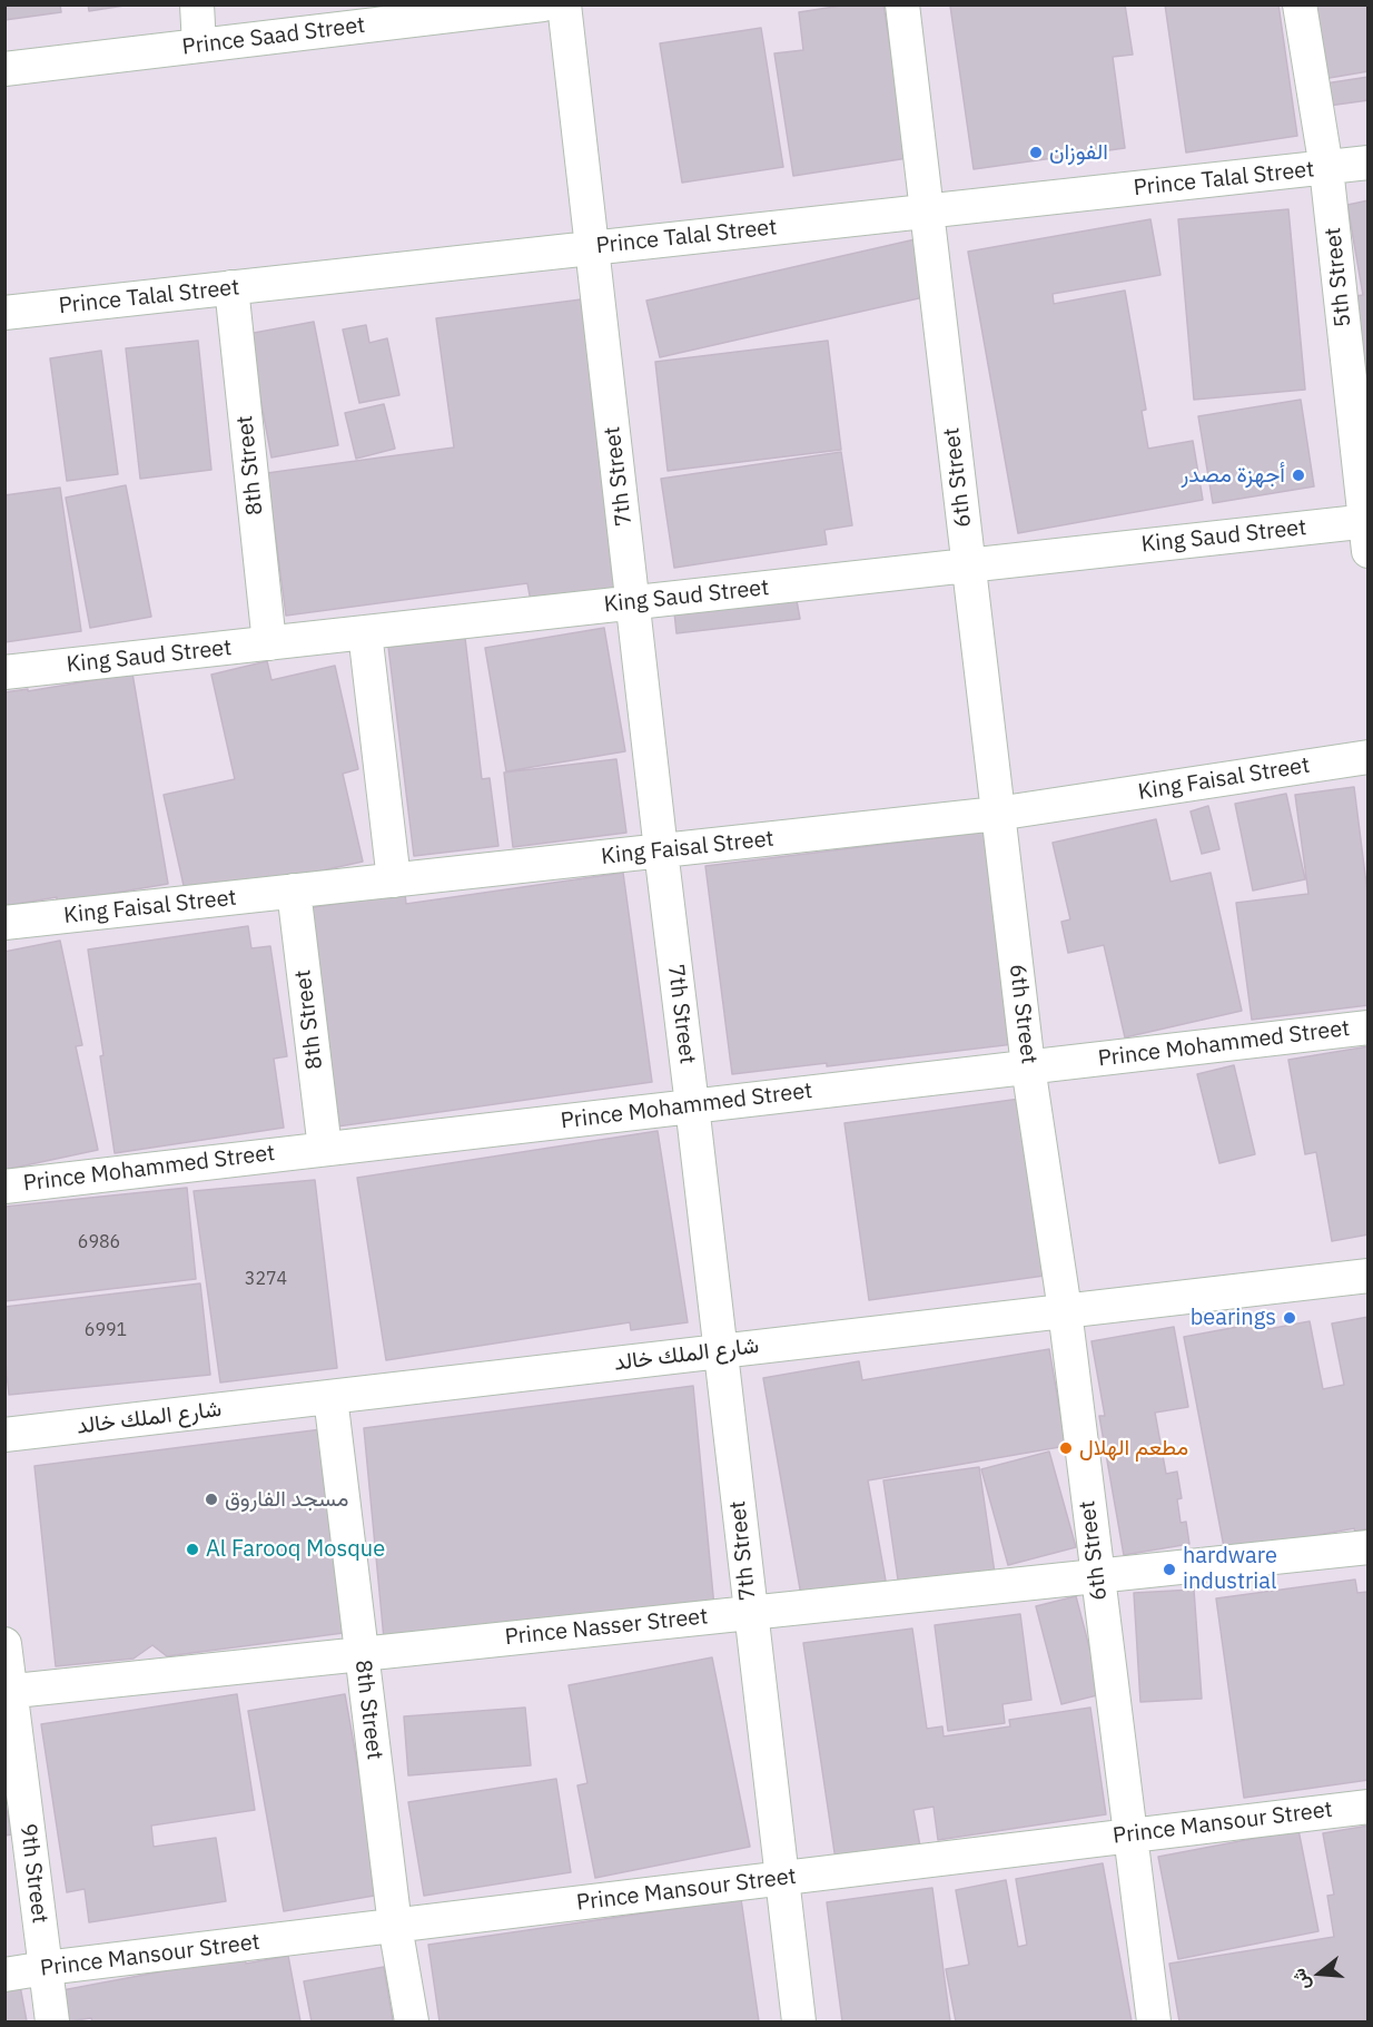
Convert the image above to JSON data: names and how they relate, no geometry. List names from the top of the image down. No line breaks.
{"streets":{"street":["Prince Saad Street","Prince Talal Street","5th Street","8th Street","7th Street","6th Street","King Saud Street","King Faisal Street","Prince Mohammed Street","شارع الملك خالد","Prince Nasser Street","Prince Mansour Street","9th Street"]},"crossings":[["Prince Talal Street","5th Street"],["Prince Talal Street","8th Street"],["Prince Talal Street","7th Street"],["Prince Talal Street","6th Street"],["5th Street","King Saud Street"],["8th Street","King Saud Street"],["8th Street","King Faisal Street"],["8th Street","Prince Mohammed Street"],["8th Street","شارع الملك خالد"],["8th Street","Prince Nasser Street"],["8th Street","Prince Mansour Street"],["7th Street","King Saud Street"],["7th Street","King Faisal Street"],["7th Street","Prince Mohammed Street"],["7th Street","شارع الملك خالد"],["7th Street","Prince Nasser Street"],["7th Street","Prince Mansour Street"],["6th Street","King Saud Street"],["6th Street","King Faisal Street"],["6th Street","Prince Mohammed Street"],["6th Street","شارع الملك خالد"],["6th Street","Prince Nasser Street"],["6th Street","Prince Mansour Street"],["Prince Nasser Street","9th Street"],["Prince Mansour Street","9th Street"]],"places":["الفوزان","أجهزة مصدر","bearings","مطعم الهلال","مسجد الفاروق","Al Farooq Mosque","hardware industrial"],"house_numbers":["6986","3274","6991"],"north":"left"}
